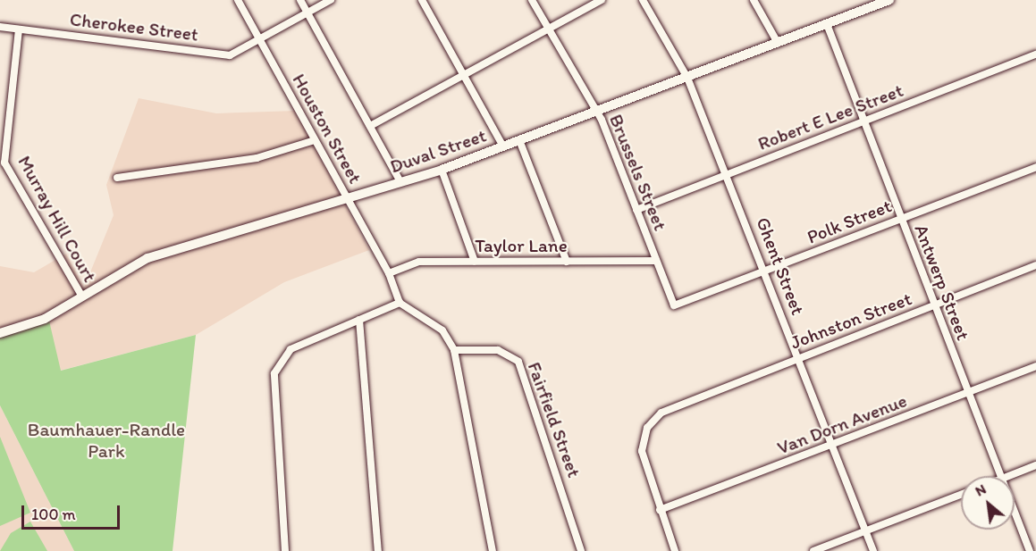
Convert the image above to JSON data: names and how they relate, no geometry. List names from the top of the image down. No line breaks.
{"streets":{"street":["Cherokee Street","Robert E Lee Street","Houston Street","Duval Street","Brussels Street","Murray Hill Court","Polk Street","Taylor Lane","Ghent Street","Antwerp Street","Johnston Street","Fairfield Street","Van Dorn Avenue"]},"crossings":[["Cherokee Street","Houston Street"],["Cherokee Street","Murray Hill Court"],["Robert E Lee Street","Brussels Street"],["Robert E Lee Street","Ghent Street"],["Robert E Lee Street","Antwerp Street"],["Houston Street","Duval Street"],["Houston Street","Taylor Lane"],["Duval Street","Brussels Street"],["Duval Street","Murray Hill Court"],["Duval Street","Ghent Street"],["Duval Street","Antwerp Street"],["Brussels Street","Polk Street"],["Brussels Street","Taylor Lane"],["Polk Street","Ghent Street"],["Polk Street","Antwerp Street"],["Ghent Street","Johnston Street"],["Ghent Street","Van Dorn Avenue"],["Antwerp Street","Johnston Street"],["Antwerp Street","Van Dorn Avenue"],["Johnston Street","Van Dorn Avenue"]],"parks":["Baumhauer-Randle Park"],"scale_bar":"100 m","north":"top left"}
